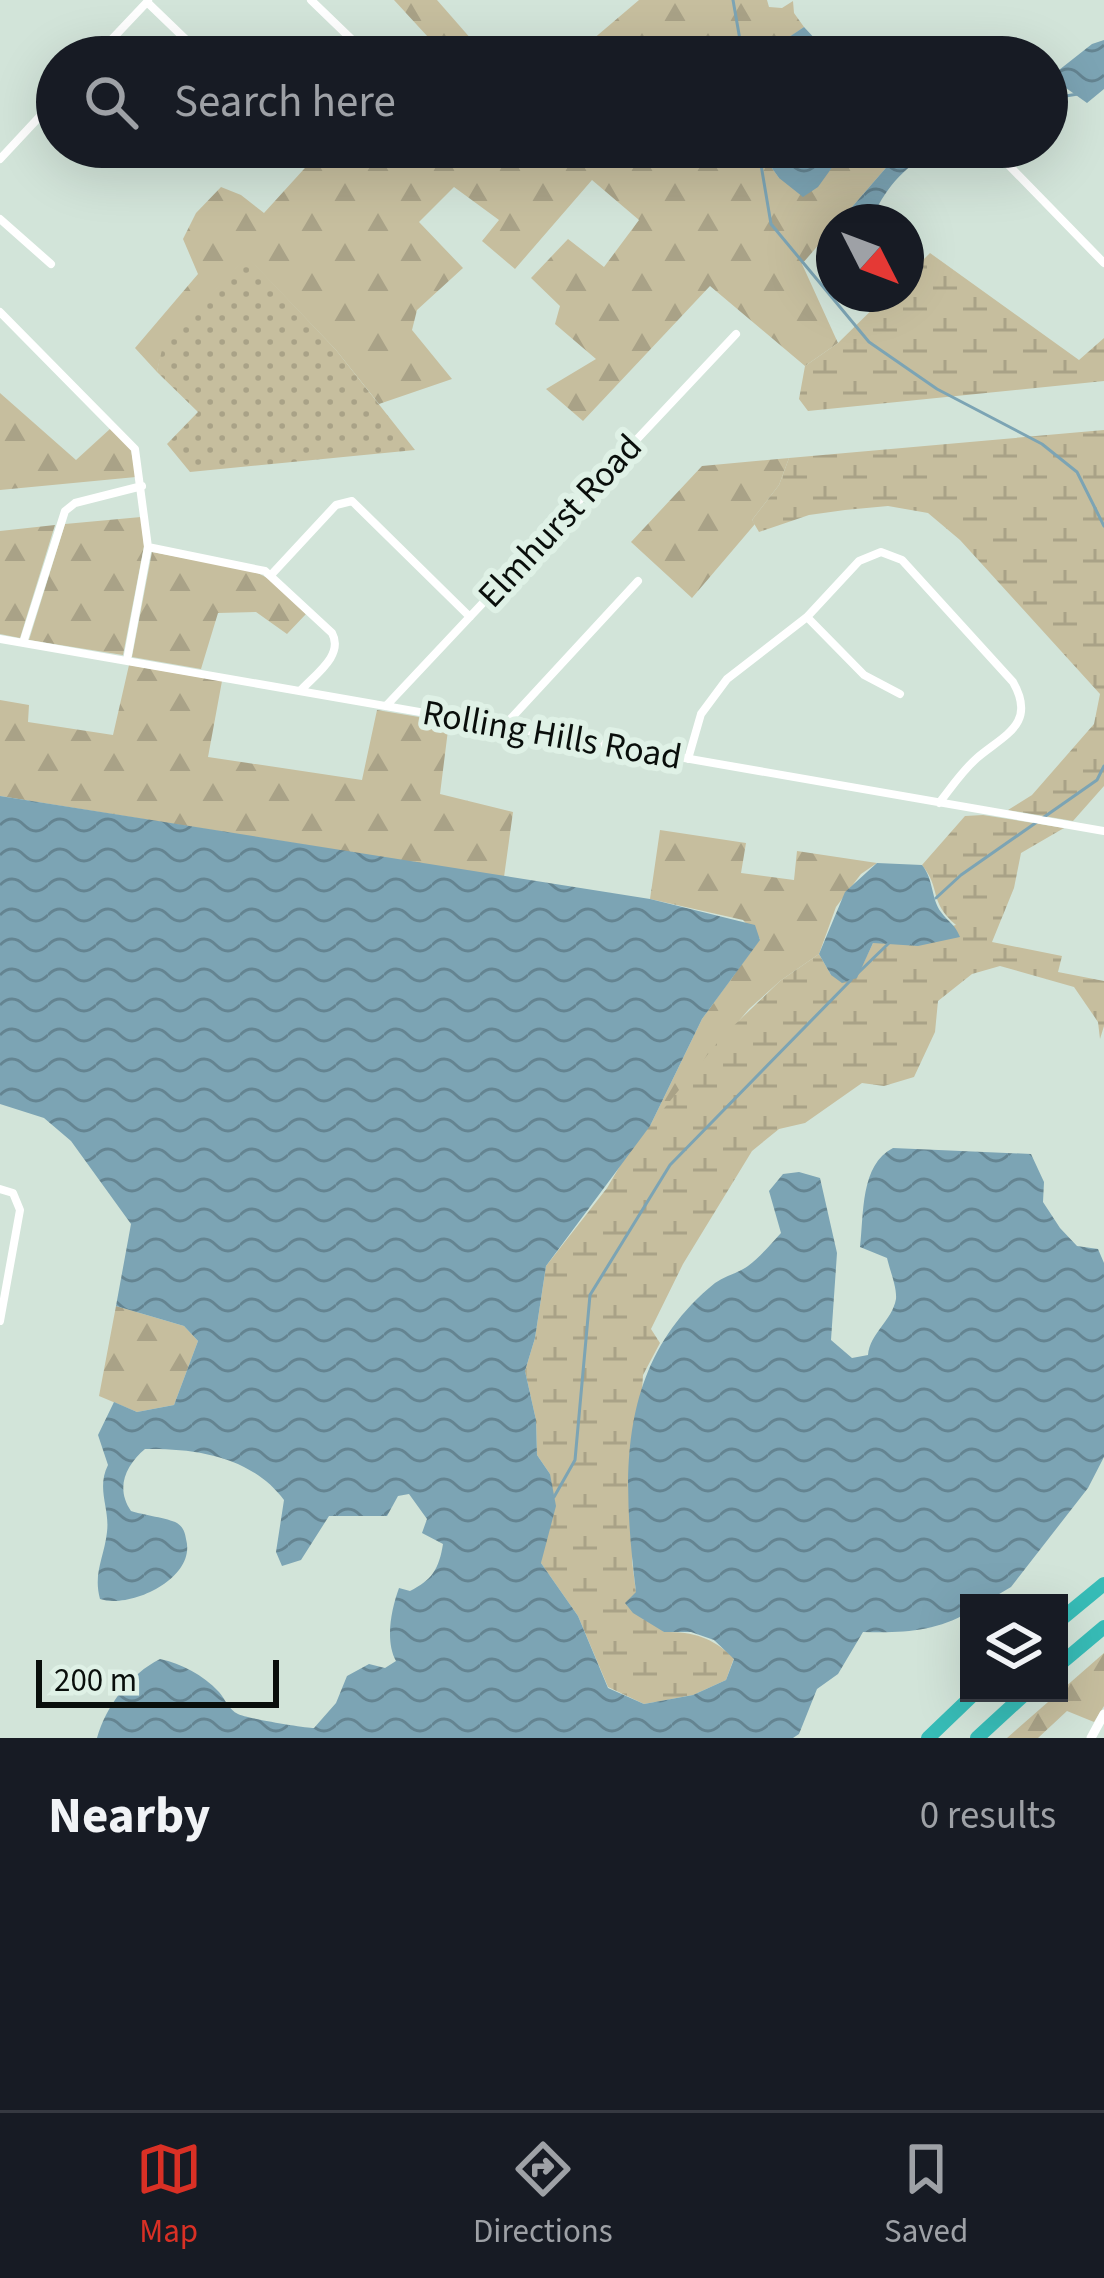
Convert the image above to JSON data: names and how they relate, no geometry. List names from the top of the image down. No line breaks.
{"streets":{"street":["Elmhurst Road","Rolling Hills Road"]},"crossings":[["Elmhurst Road","Rolling Hills Road"]],"scale_bar":"200 m","north":"bottom right","page":{"search":"Search here","scale":"200 m","heading":["Nearby","0 results"],"nav":["Map","Directions","Saved"]}}
